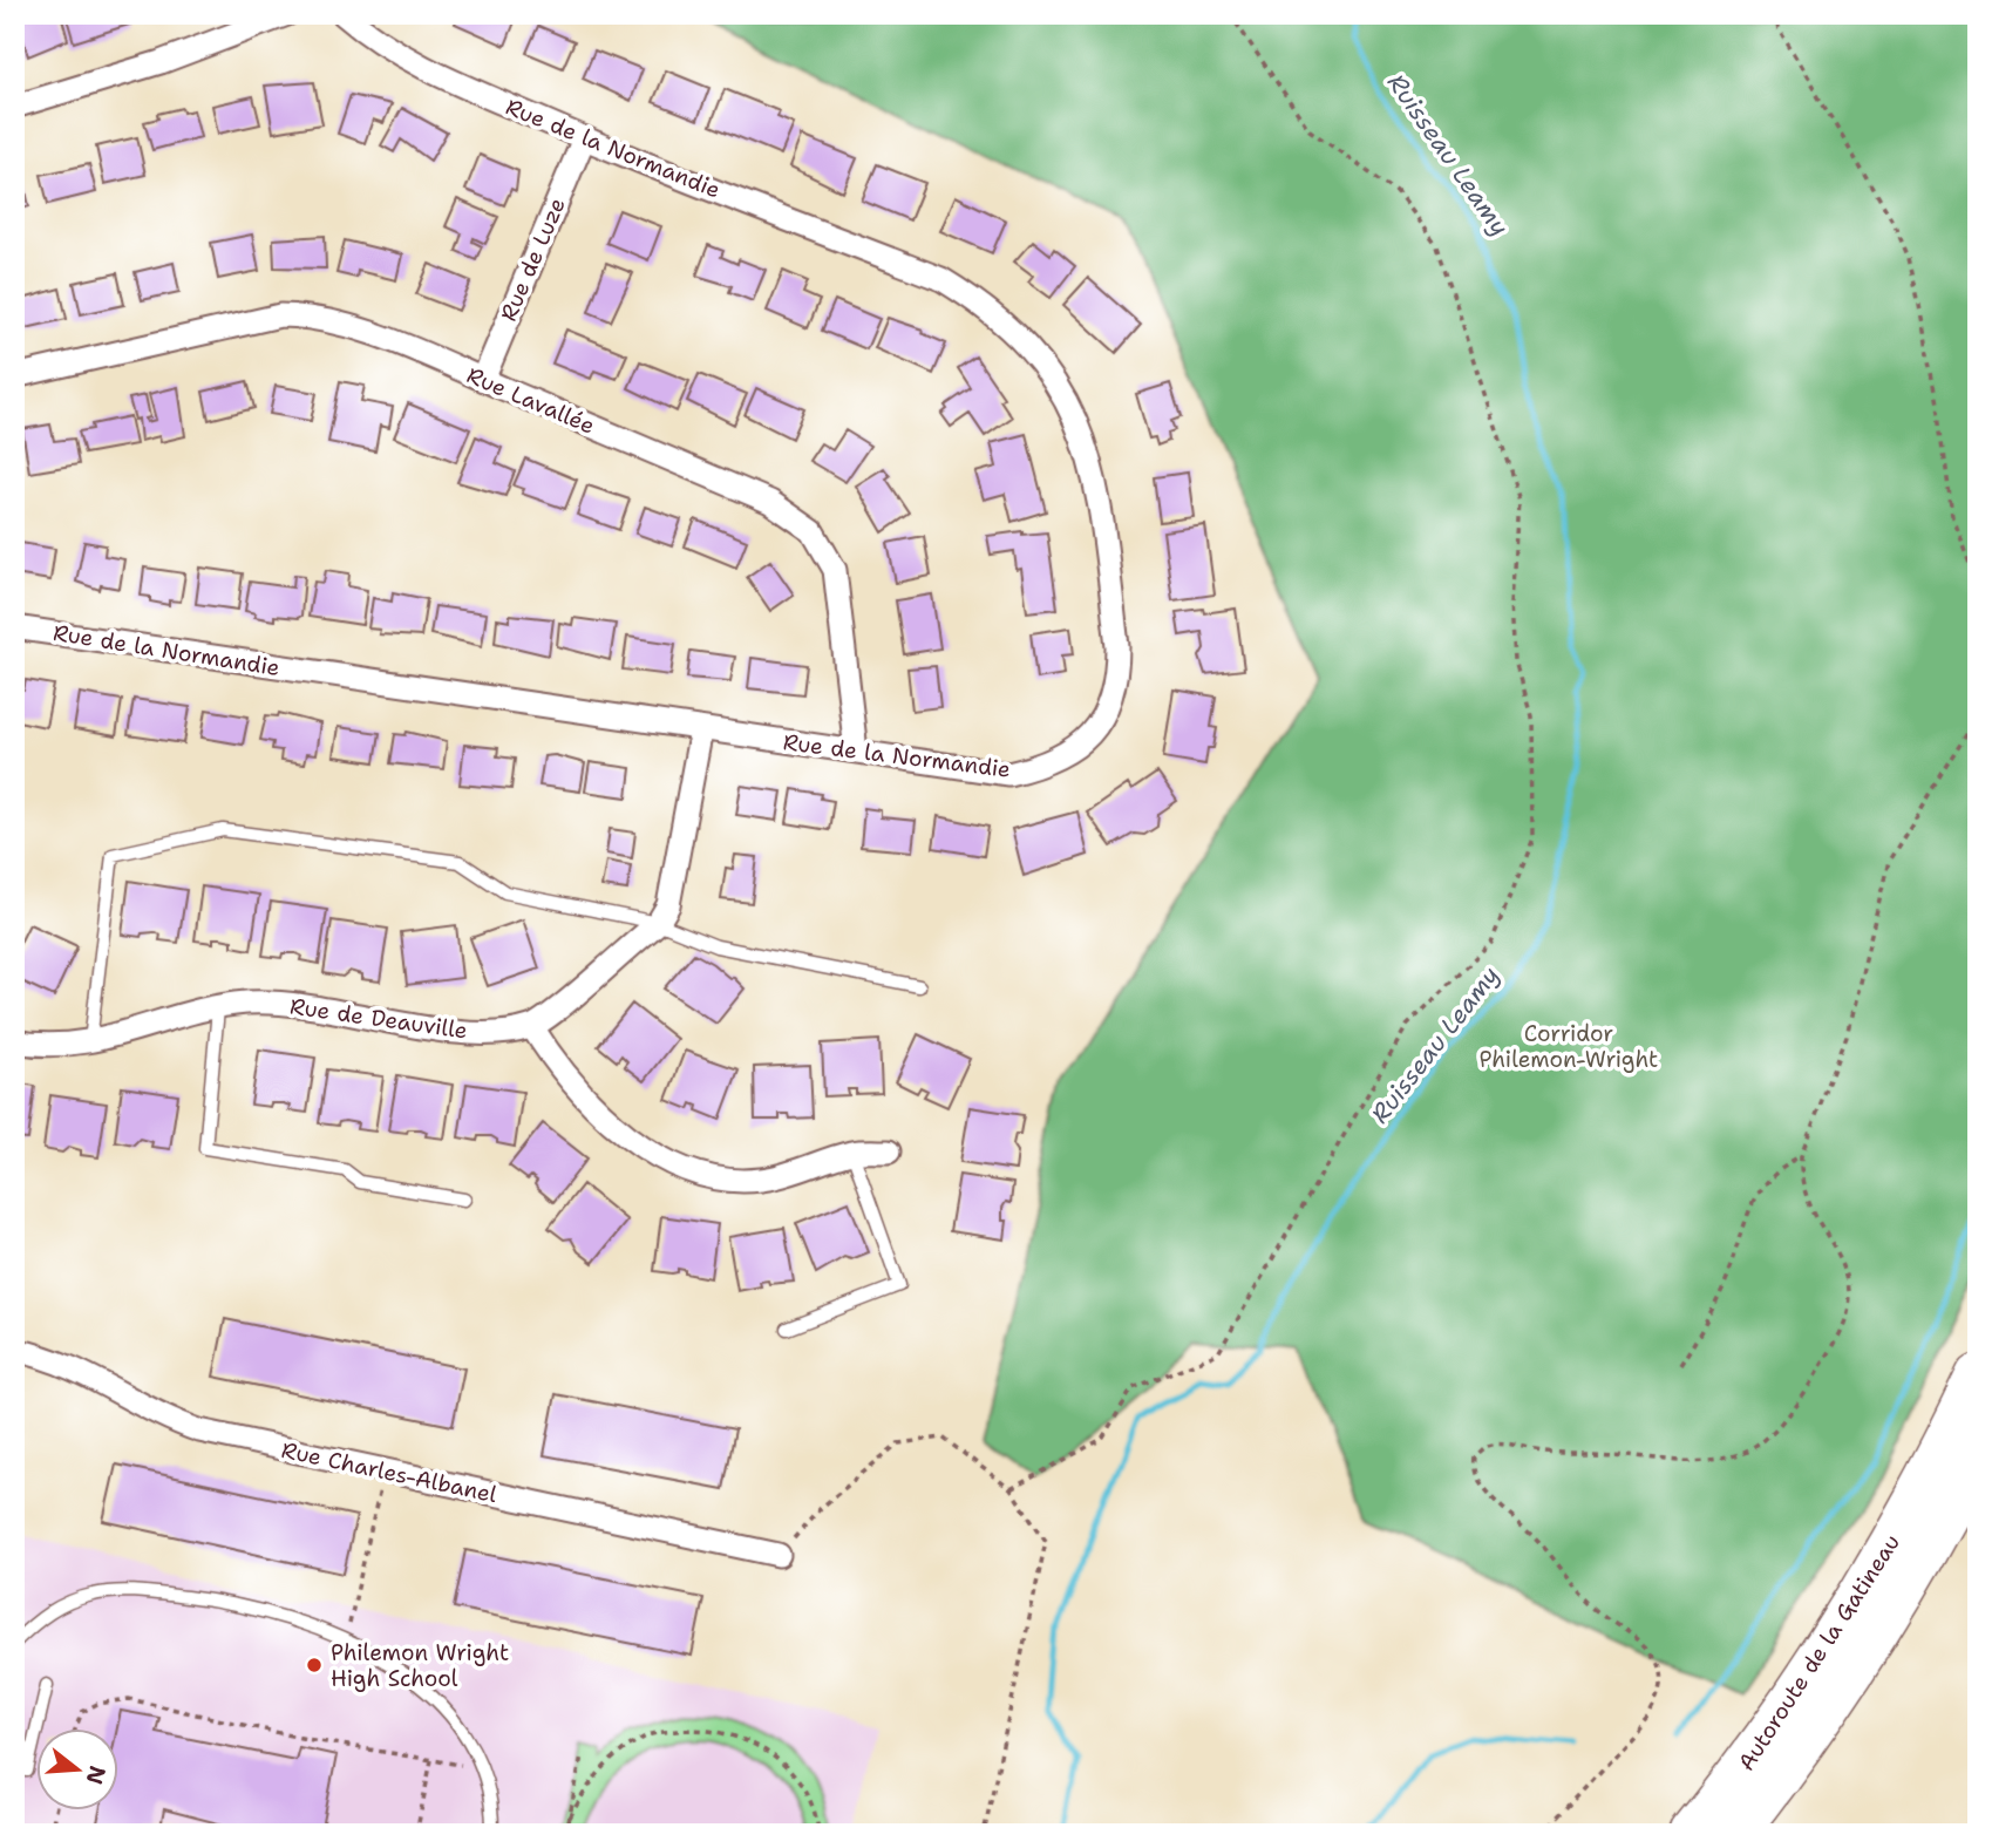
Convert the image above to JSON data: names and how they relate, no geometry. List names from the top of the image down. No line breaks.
{"streets":{"highway":["Autoroute de la Gatineau"],"street":["Rue de la Normandie","Rue de Luze","Rue Lavallée","Rue de Deauville","Rue Charles-Albanel"]},"crossings":[["Rue de la Normandie","Rue de Luze"],["Rue de la Normandie","Rue Lavallée"],["Rue de Luze","Rue Lavallée"]],"water":["Ruisseau Leamy"],"parks":["Corridor Philemon-Wright"],"places":["Philemon Wright High School"],"north":"right"}
